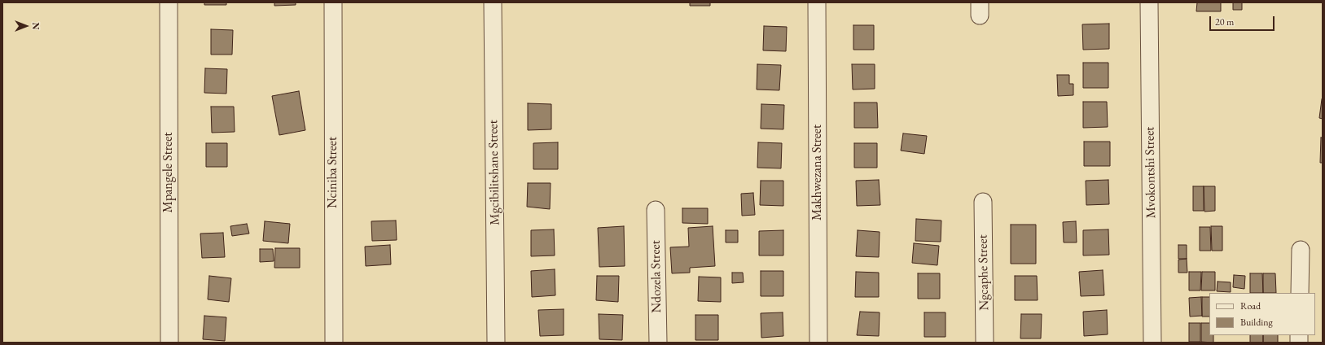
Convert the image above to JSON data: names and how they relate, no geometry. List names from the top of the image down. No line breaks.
{"streets":{"street":["Mpangele Street","Nciniba Street","Mgcibilitshane Street","Makhwezana Street","Mvokontshi Street","Ngcaphe Street","Ndozela Street"]},"legend":["Road","Building"],"scale_bar":"20 m","north":"right"}
